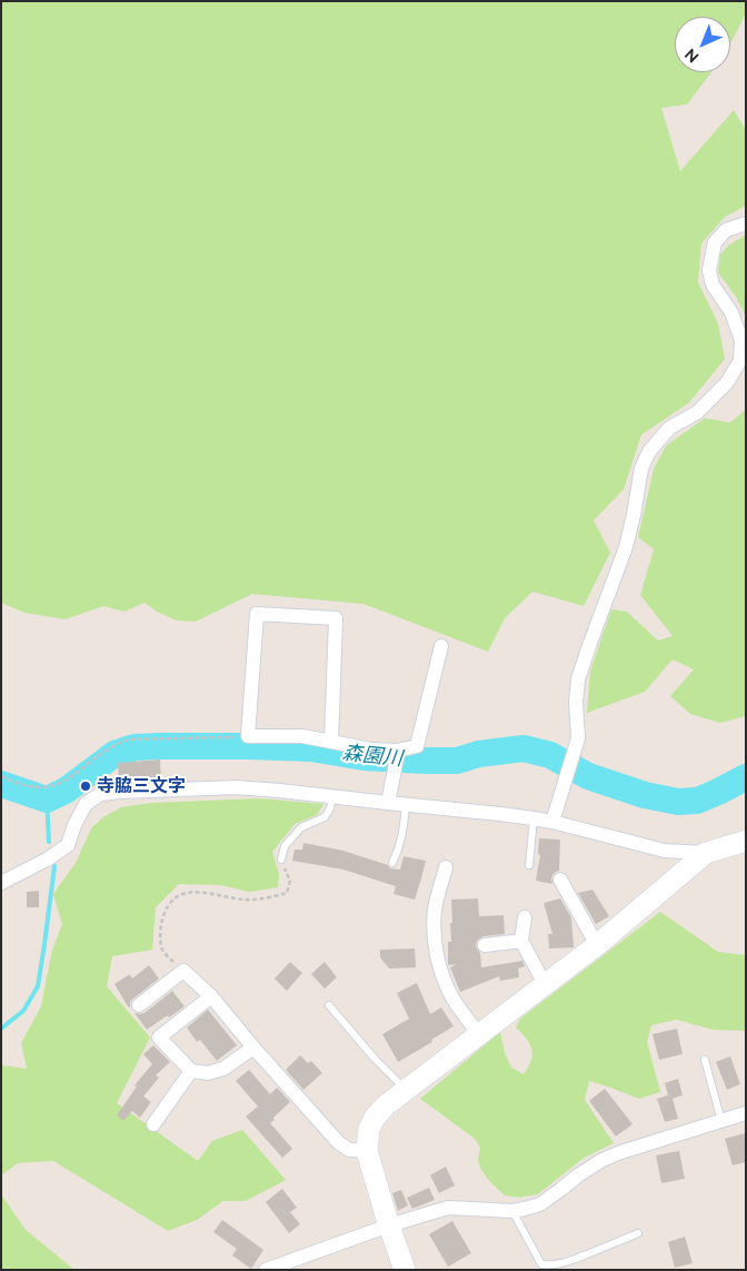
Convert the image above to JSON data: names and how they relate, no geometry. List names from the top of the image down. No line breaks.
{"water":["森園川"],"places":["寺脇三文字"],"north":"bottom left"}
